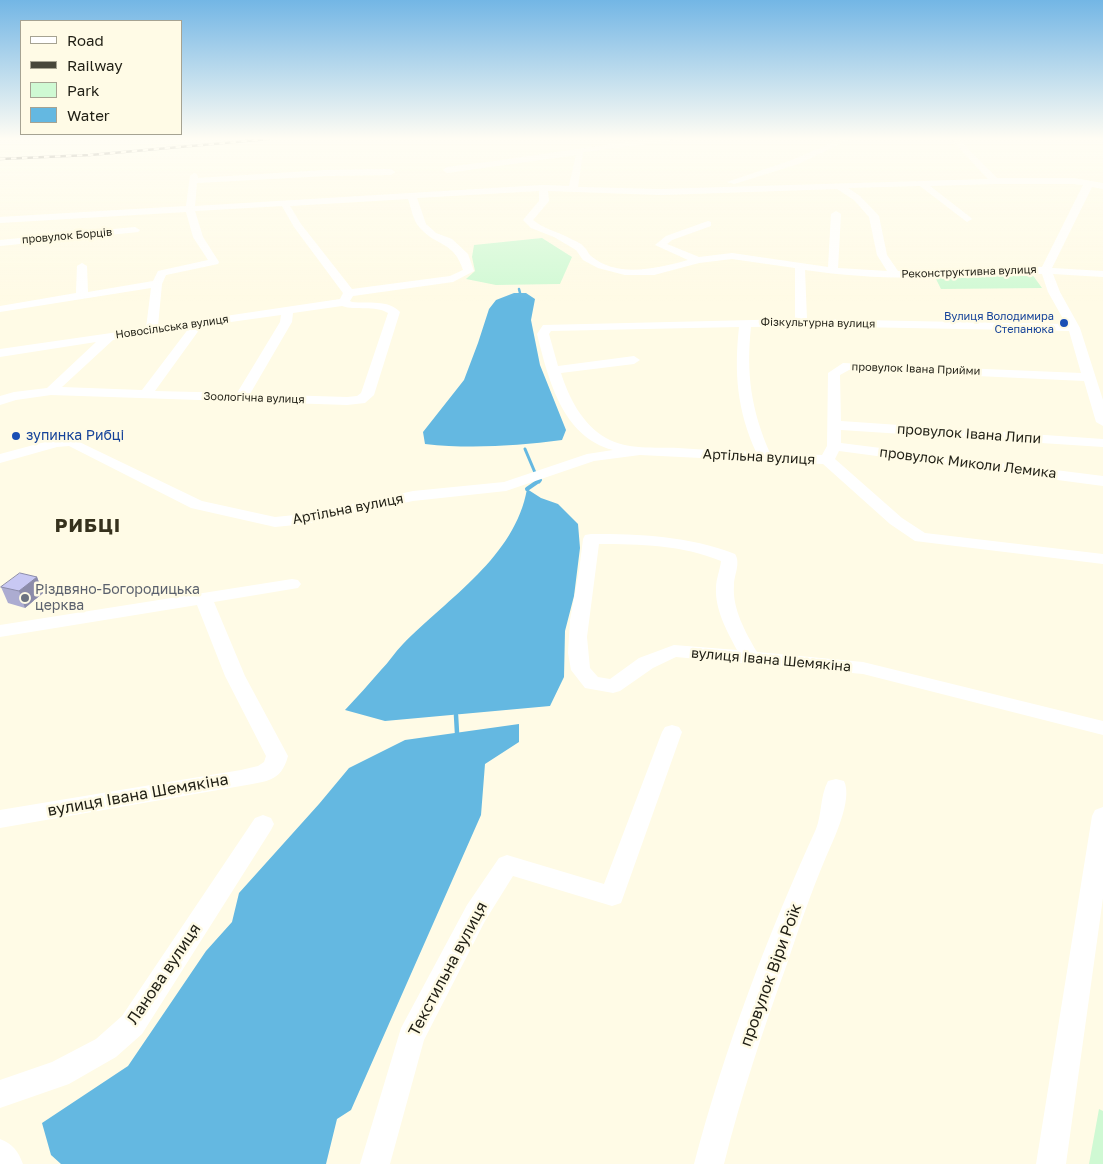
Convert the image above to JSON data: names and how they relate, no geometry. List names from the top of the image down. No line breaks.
{"streets":{"street":["провулок Борців","Реконструктивна вулиця","Фізкультурна вулиця","Новосільська вулиця","провулок Івана Прийми","Зоологічна вулиця","провулок Івана Липи","Артільна вулиця","провулок Миколи Лемика","вулиця Івана Шемякіна","Текстильна вулиця","Ланова вулиця","провулок Віри Роїк"]},"crossings":[["Новосільська вулиця","Зоологічна вулиця"],["провулок Івана Прийми","провулок Івана Липи"],["провулок Івана Прийми","Артільна вулиця"],["провулок Івана Прийми","провулок Миколи Лемика"],["Артільна вулиця","провулок Миколи Лемика"]],"districts":["РИБЦІ"],"places":["Вулиця Володимира Степанюка","зупинка Рибці","Різдвяно-Богородицька церква"],"legend":["Road","Railway","Park","Water"]}
